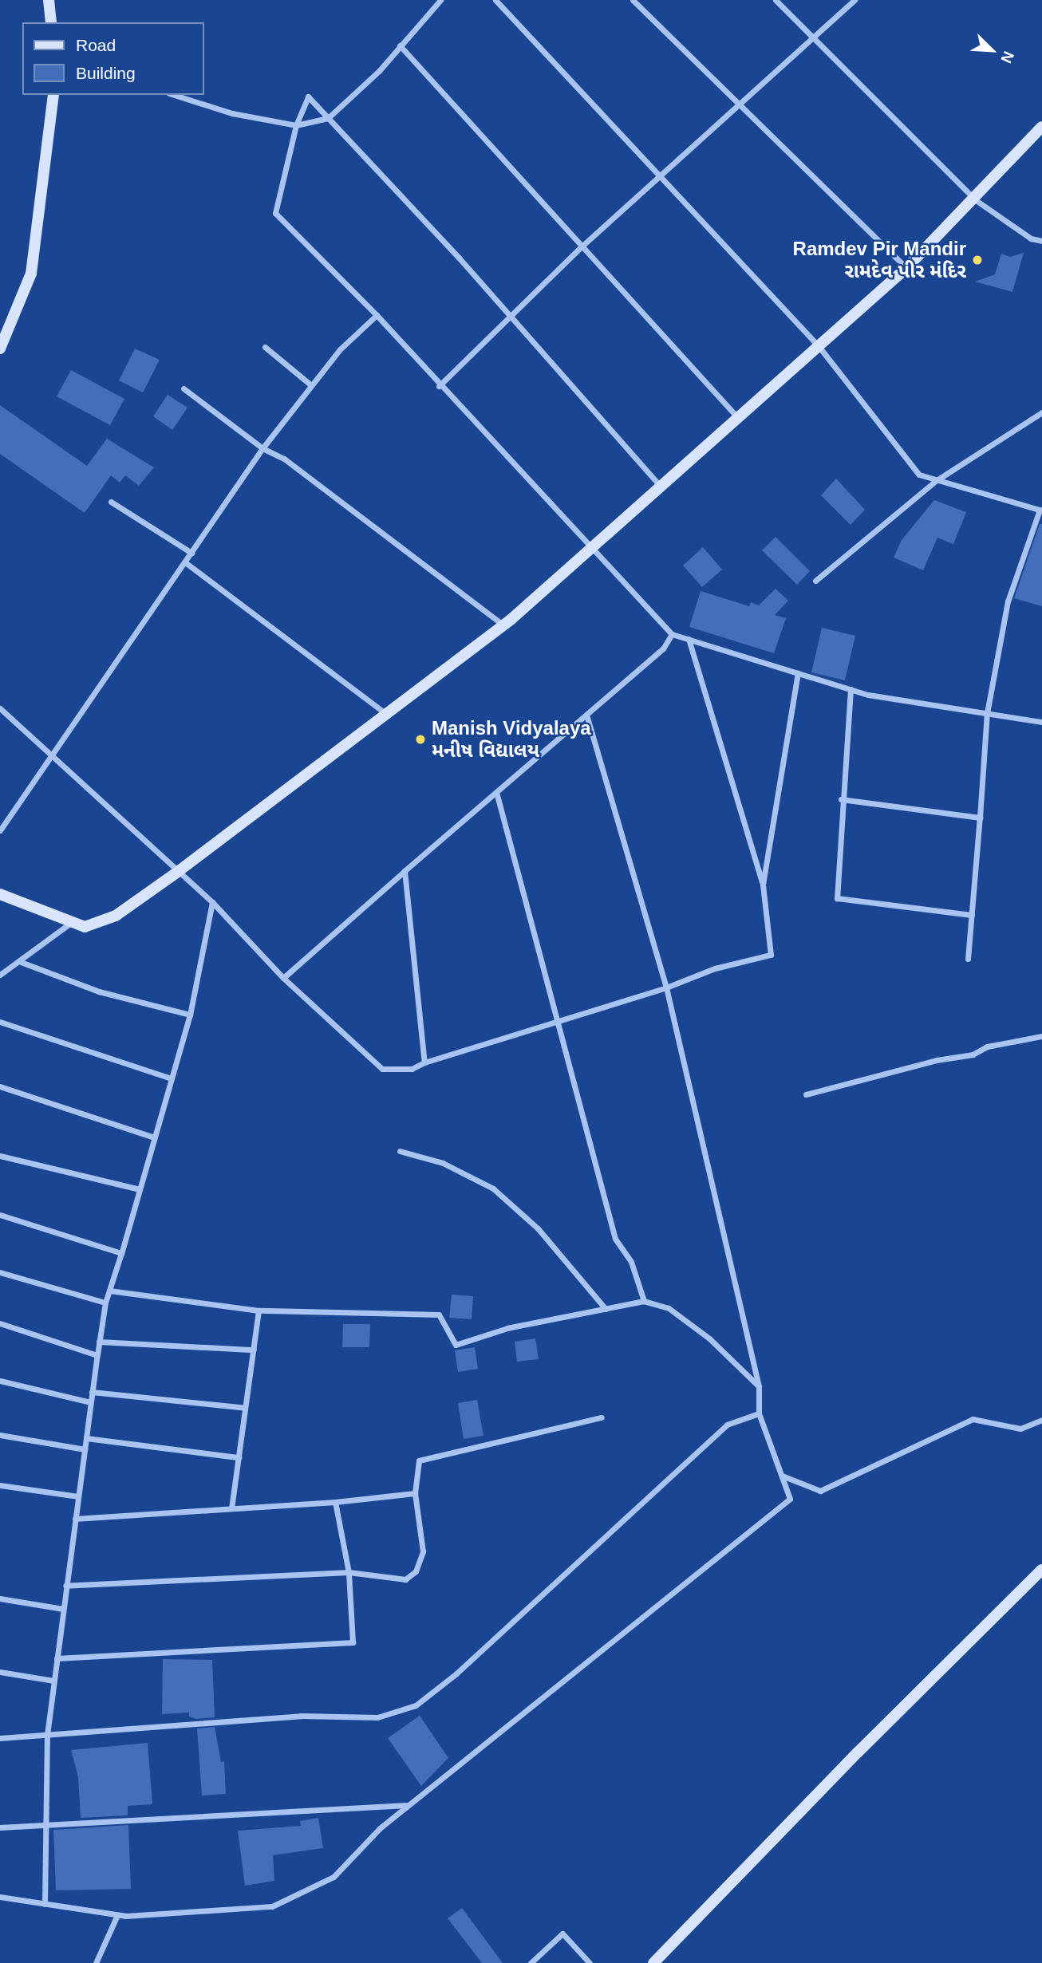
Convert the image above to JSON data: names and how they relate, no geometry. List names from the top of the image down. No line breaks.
{"places":["Ramdev Pir Mandir રામદેવ પીર મંદિર","Manish Vidyalaya મનીષ વિદ્યાલય"],"legend":["Road","Building"],"north":"bottom right"}
